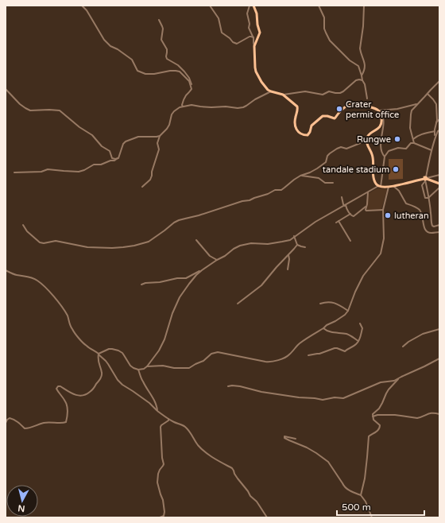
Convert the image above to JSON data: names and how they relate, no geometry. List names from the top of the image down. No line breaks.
{"places":["Crater permit office","Rungwe","tandale stadium","lutheran"],"scale_bar":"500 m","north":"bottom"}
